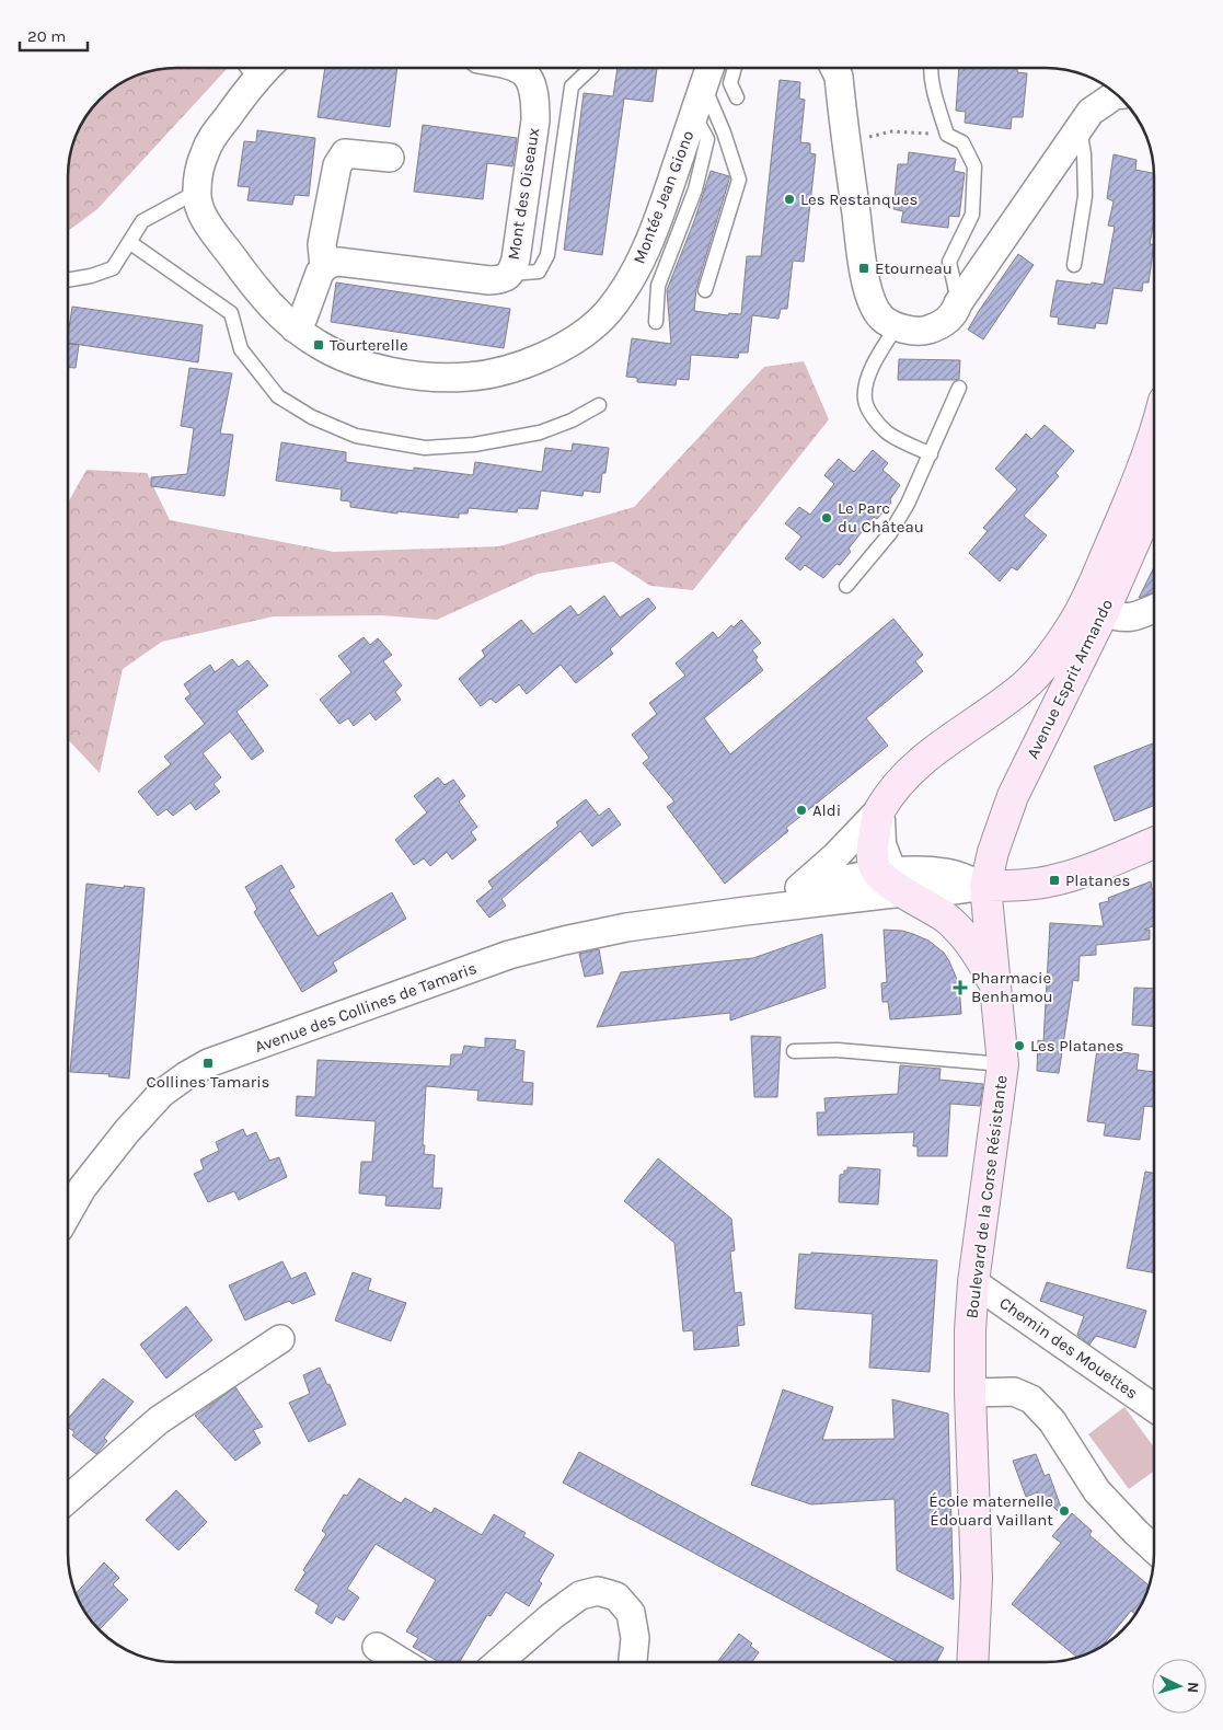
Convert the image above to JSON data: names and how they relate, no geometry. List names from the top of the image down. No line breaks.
{"streets":{"street":["Mont des Oiseaux","Montée Jean Giono","Avenue Esprit Armando","Avenue des Collines de Tamaris","Boulevard de la Corse Résistante","Chemin des Mouettes"]},"crossings":[["Avenue Esprit Armando","Avenue des Collines de Tamaris"],["Avenue Esprit Armando","Boulevard de la Corse Résistante"],["Avenue des Collines de Tamaris","Boulevard de la Corse Résistante"],["Boulevard de la Corse Résistante","Chemin des Mouettes"]],"places":{"other":["Les Restanques","Le Parc du Château","Aldi","Les Platanes","École maternelle Édouard Vaillant"],"transit":["Etourneau","Tourterelle","Platanes","Collines Tamaris"],"health":["Pharmacie Benhamou"]},"scale_bar":"20 m","north":"right"}
